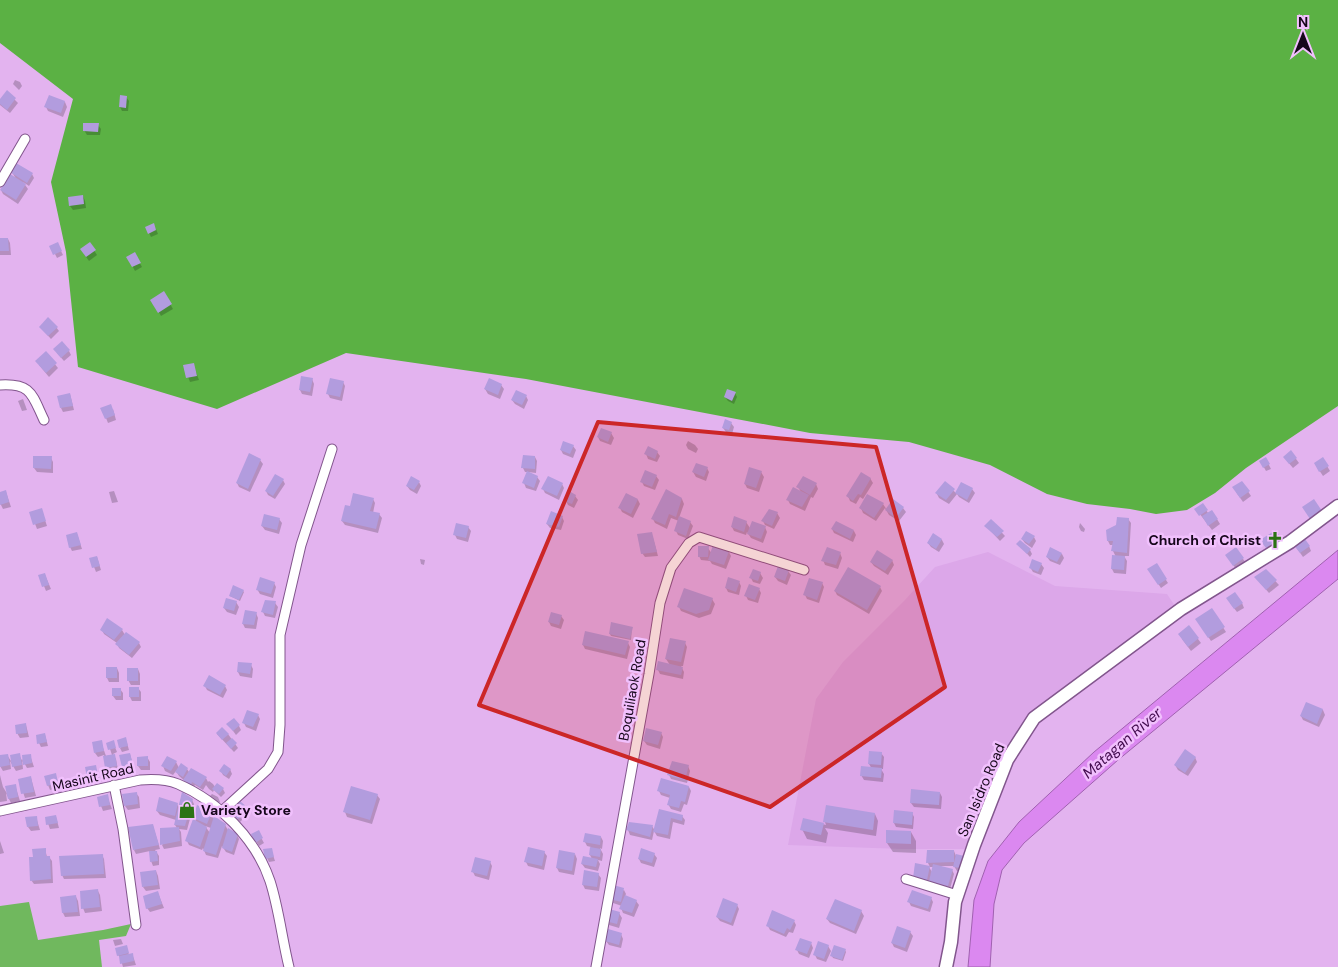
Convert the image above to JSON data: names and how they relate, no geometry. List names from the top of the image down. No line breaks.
{"streets":{"street":["Boquiliaok Road","Masinit Road","San Isidro Road"]},"water":["Matagan River"],"places":{"church":["Church of Christ"],"shop":["Variety Store"]},"north":"top"}
